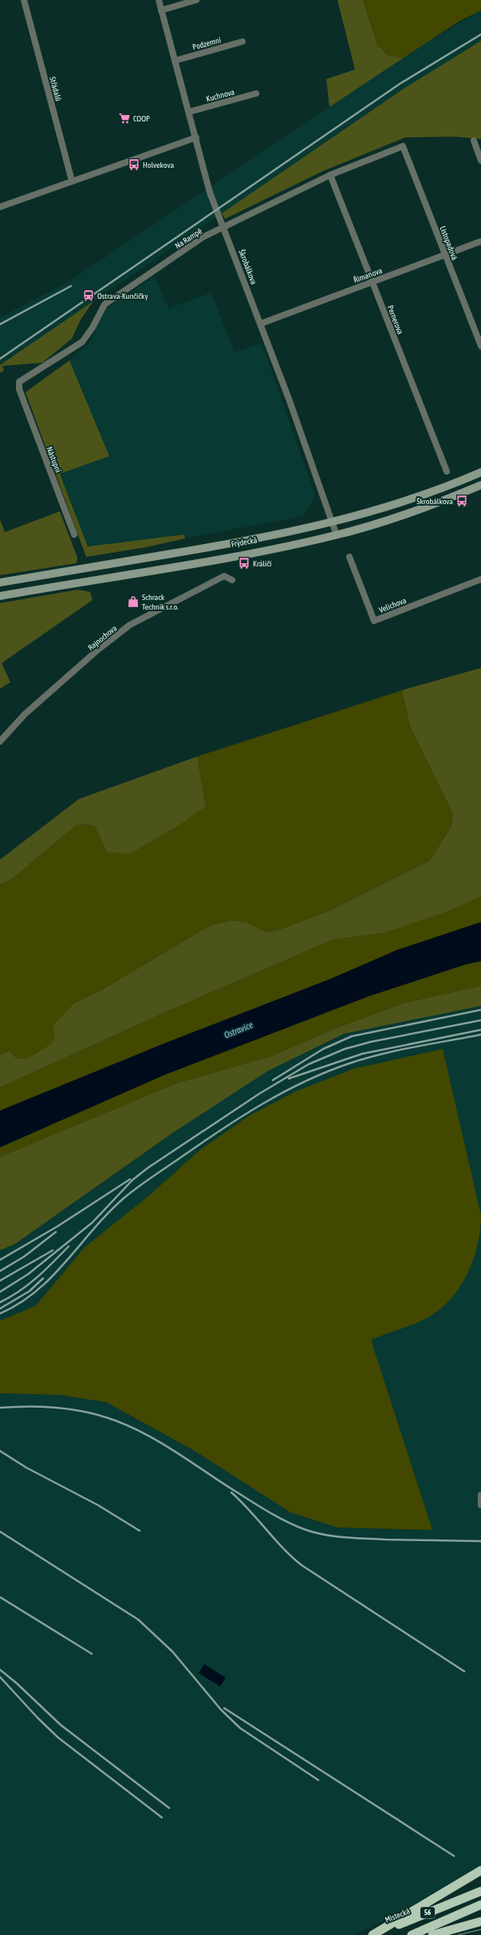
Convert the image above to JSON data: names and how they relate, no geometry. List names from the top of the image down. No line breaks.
{"streets":{"highway":["56","Místecká"],"main road":["Frýdecká"],"street":["Podzemní","Střádalů","Kuchnova","Na Rampě","Listopadová","Škrobálkova","Římanova","Pernerova","Nástupní","Velichova","Rajnochova"]},"crossings":[["Podzemní","Škrobálkova"],["Kuchnova","Škrobálkova"],["Na Rampě","Listopadová"],["Na Rampě","Škrobálkova"],["Na Rampě","Pernerova"],["Na Rampě","Nástupní"],["Listopadová","Římanova"],["Škrobálkova","Římanova"],["Škrobálkova","Frýdecká"],["Římanova","Pernerova"]],"water":["Ostravice"],"places":{"supermarket":["COOP"],"bus stop":["Holvekova","Škrobálkova","Králičí"],"station":["Ostrava-Kunčičky"],"shop":["Schrack Technik s.r.o."]}}
